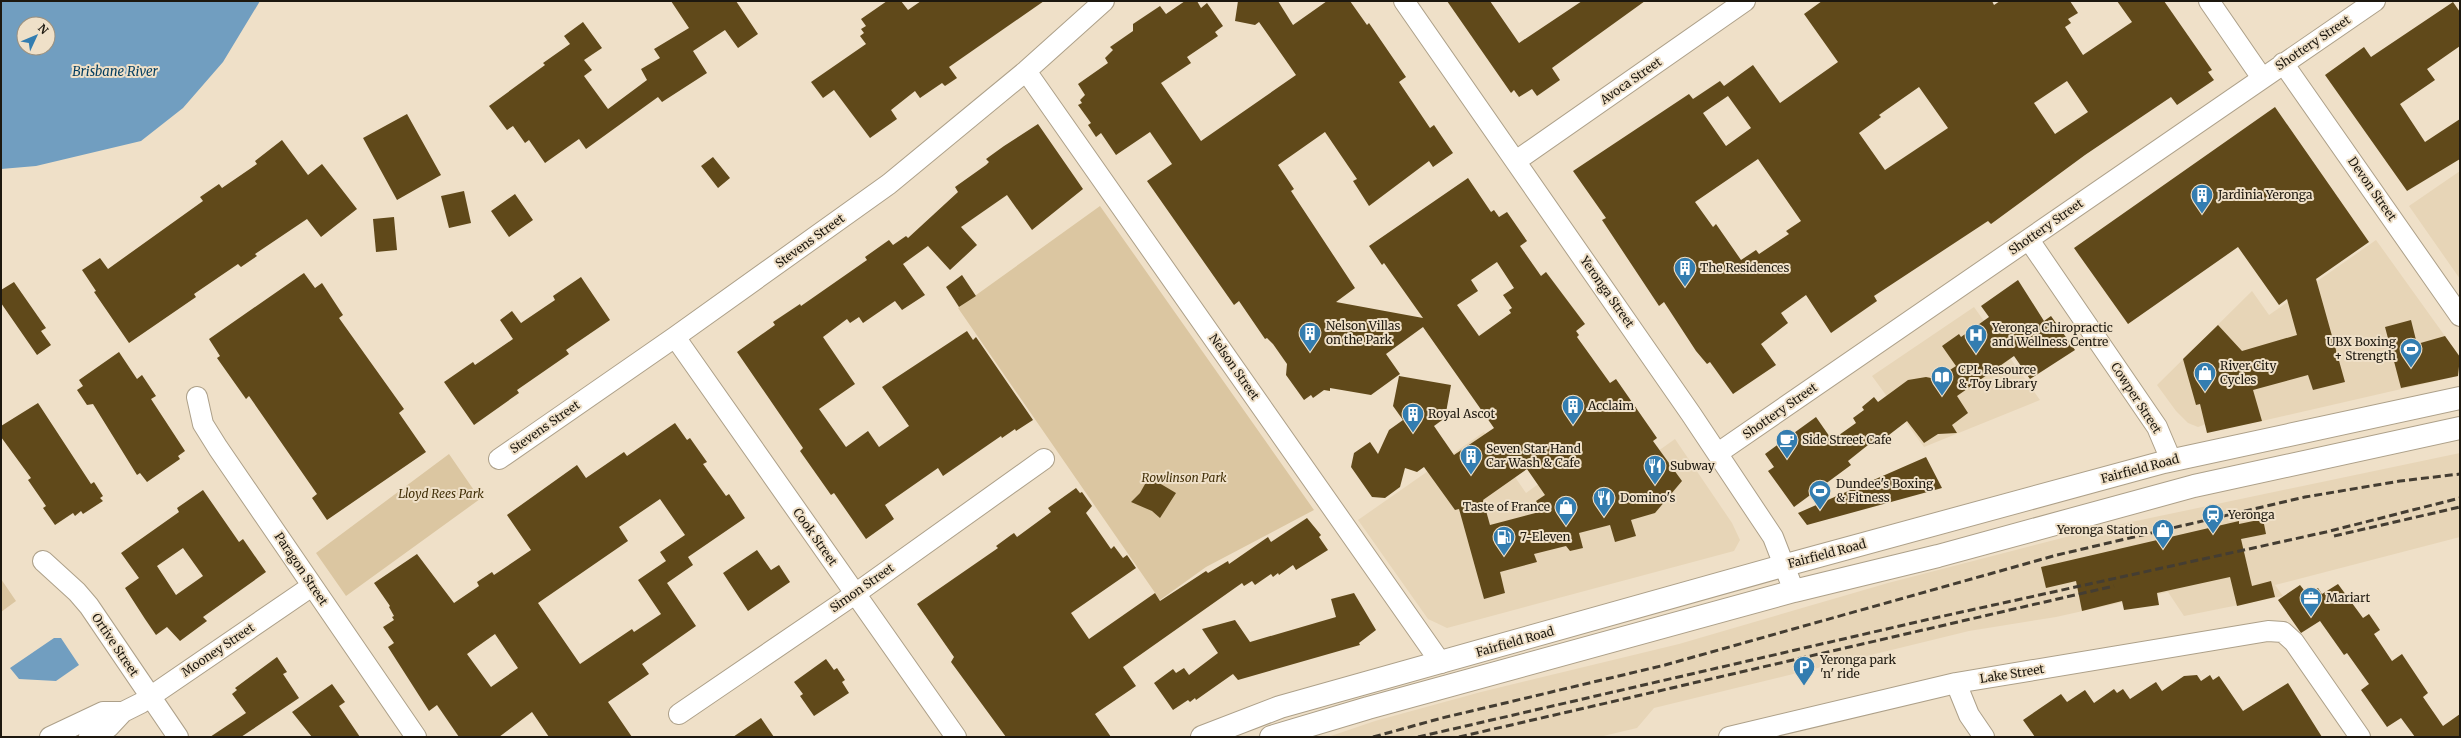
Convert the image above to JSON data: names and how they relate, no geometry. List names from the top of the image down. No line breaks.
{"streets":{"main road":["Fairfield Road"],"street":["Shottery Street","Avoca Street","Devon Street","Stevens Street","Yeronga Street","Nelson Street","Cowper Street","Cook Street","Paragon Street","Simon Street","Ortive Street","Mooney Street","Lake Street"]},"crossings":[["Shottery Street","Devon Street"],["Shottery Street","Yeronga Street"],["Shottery Street","Cowper Street"],["Avoca Street","Yeronga Street"],["Stevens Street","Nelson Street"],["Stevens Street","Cook Street"],["Yeronga Street","Fairfield Road"],["Nelson Street","Fairfield Road"],["Cowper Street","Fairfield Road"],["Cook Street","Simon Street"],["Paragon Street","Mooney Street"],["Ortive Street","Mooney Street"]],"water":["Brisbane River"],"parks":["Rowlinson Park","Lloyd Rees Park"],"places":{"building":["Jardinia Yeronga","The Residences","Nelson Villas on the Park","Acclaim","Royal Ascot","Seven Star Hand Car Wash & Cafe"],"hospital":["Yeronga Chiropractic and Wellness Centre"],"sports":["UBX Boxing + Strength","Dundee's Boxing & Fitness"],"shop":["River City Cycles","Taste of France","Yeronga Station"],"library":["CPL Resource & Toy Library"],"cafe":["Side Street Cafe"],"restaurant":["Subway","Domino's"],"station":["Yeronga"],"fuel station":["7-Eleven"],"office":["Mariart"],"parking":["Yeronga park 'n' ride"]},"north":"top right"}
